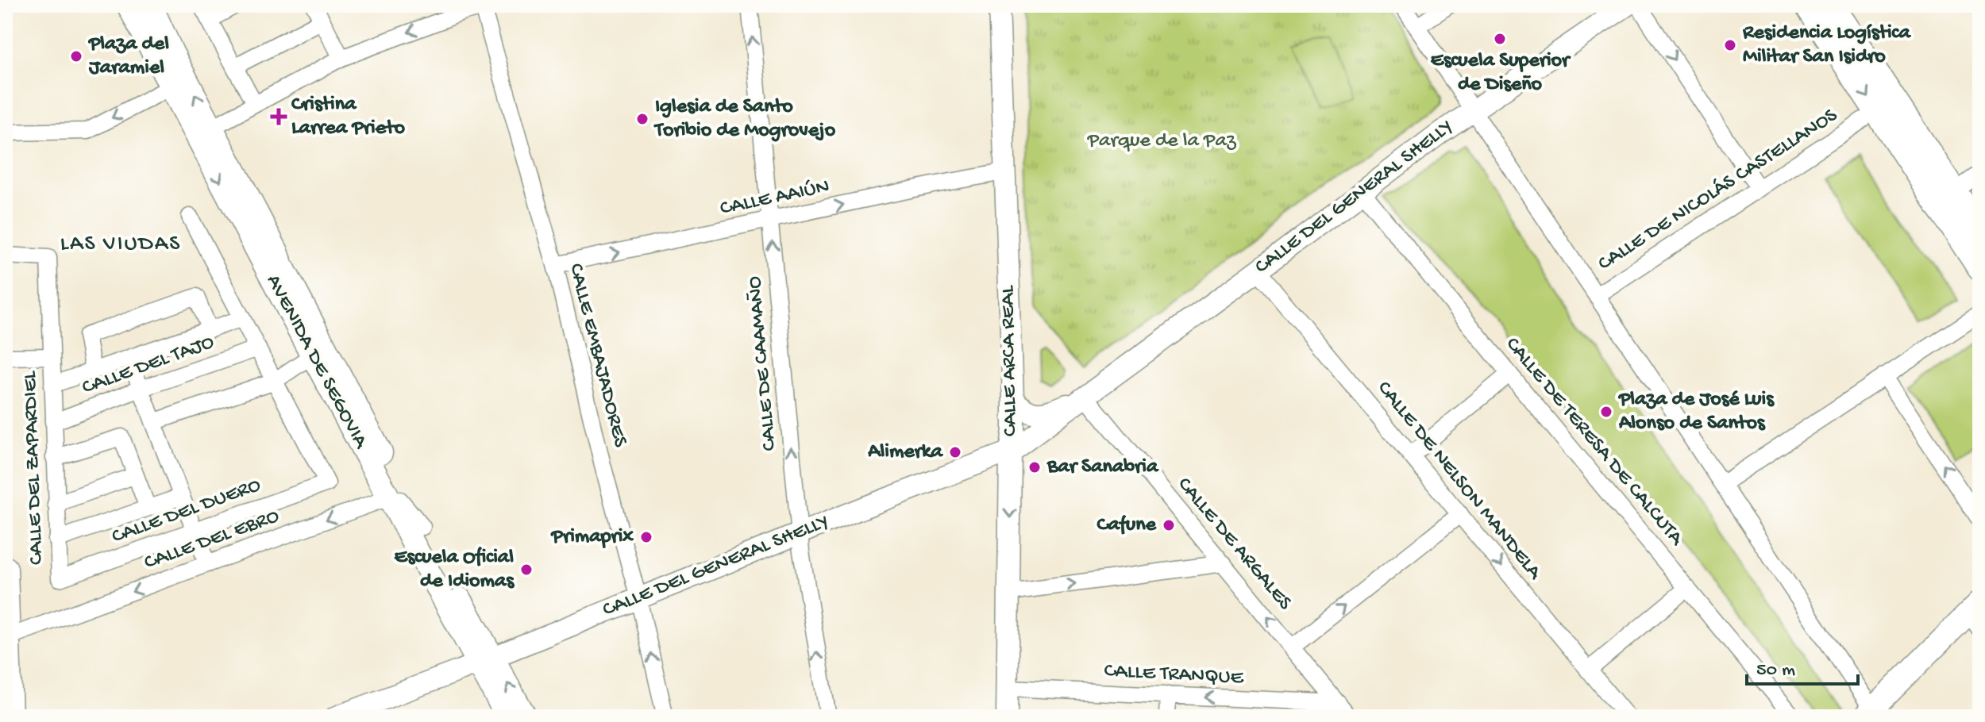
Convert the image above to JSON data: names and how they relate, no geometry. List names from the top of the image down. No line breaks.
{"streets":{"main road":["AVENIDA DE SEGOVIA"],"street":["CALLE DE NICOLÁS CASTELLANOS","CALLE DEL GENERAL SHELLY","CALLE AAIÚN","CALLE EMBAJADORES","CALLE ARCA REAL","CALLE DE CAAMAÑO","CALLE DEL TAJO","CALLE DE TERESA DE CALCUTA","CALLE DEL ZAPARDIEL","CALLE DE NELSON MANDELA","CALLE DEL DUERO","CALLE DEL EBRO","CALLE DE ARGALES","CALLE TRANQUE"]},"crossings":[["CALLE DEL GENERAL SHELLY","CALLE EMBAJADORES"],["CALLE DEL GENERAL SHELLY","CALLE ARCA REAL"],["CALLE DEL GENERAL SHELLY","AVENIDA DE SEGOVIA"],["CALLE DEL GENERAL SHELLY","CALLE DE CAAMAÑO"],["CALLE DEL GENERAL SHELLY","CALLE DE TERESA DE CALCUTA"],["CALLE DEL GENERAL SHELLY","CALLE DE NELSON MANDELA"],["CALLE DEL GENERAL SHELLY","CALLE DE ARGALES"],["CALLE AAIÚN","CALLE EMBAJADORES"],["CALLE AAIÚN","CALLE ARCA REAL"],["CALLE AAIÚN","CALLE DE CAAMAÑO"],["CALLE ARCA REAL","CALLE TRANQUE"],["AVENIDA DE SEGOVIA","CALLE DEL EBRO"],["CALLE DEL TAJO","CALLE DEL ZAPARDIEL"],["CALLE DEL ZAPARDIEL","CALLE DEL DUERO"],["CALLE DE ARGALES","CALLE TRANQUE"]],"one_way":["CALLE AAIÚN","CALLE DE CAAMAÑO","CALLE TRANQUE"],"districts":["LAS VIUDAS"],"parks":["Parque de la Paz"],"places":{"other":["Escuela Superior de Diseño","Residencia Logística Militar San Isidro","Plaza del Jaramiel","Iglesia de Santo Toribio de Mogrovejo","Plaza de José Luis Alonso de Santos","Alimerka","Bar Sanabria","Cafune","Primaprix","Escuela Oficial de Idiomas"],"health":["Cristina Larrea Prieto"]},"scale_bar":"50 m"}
